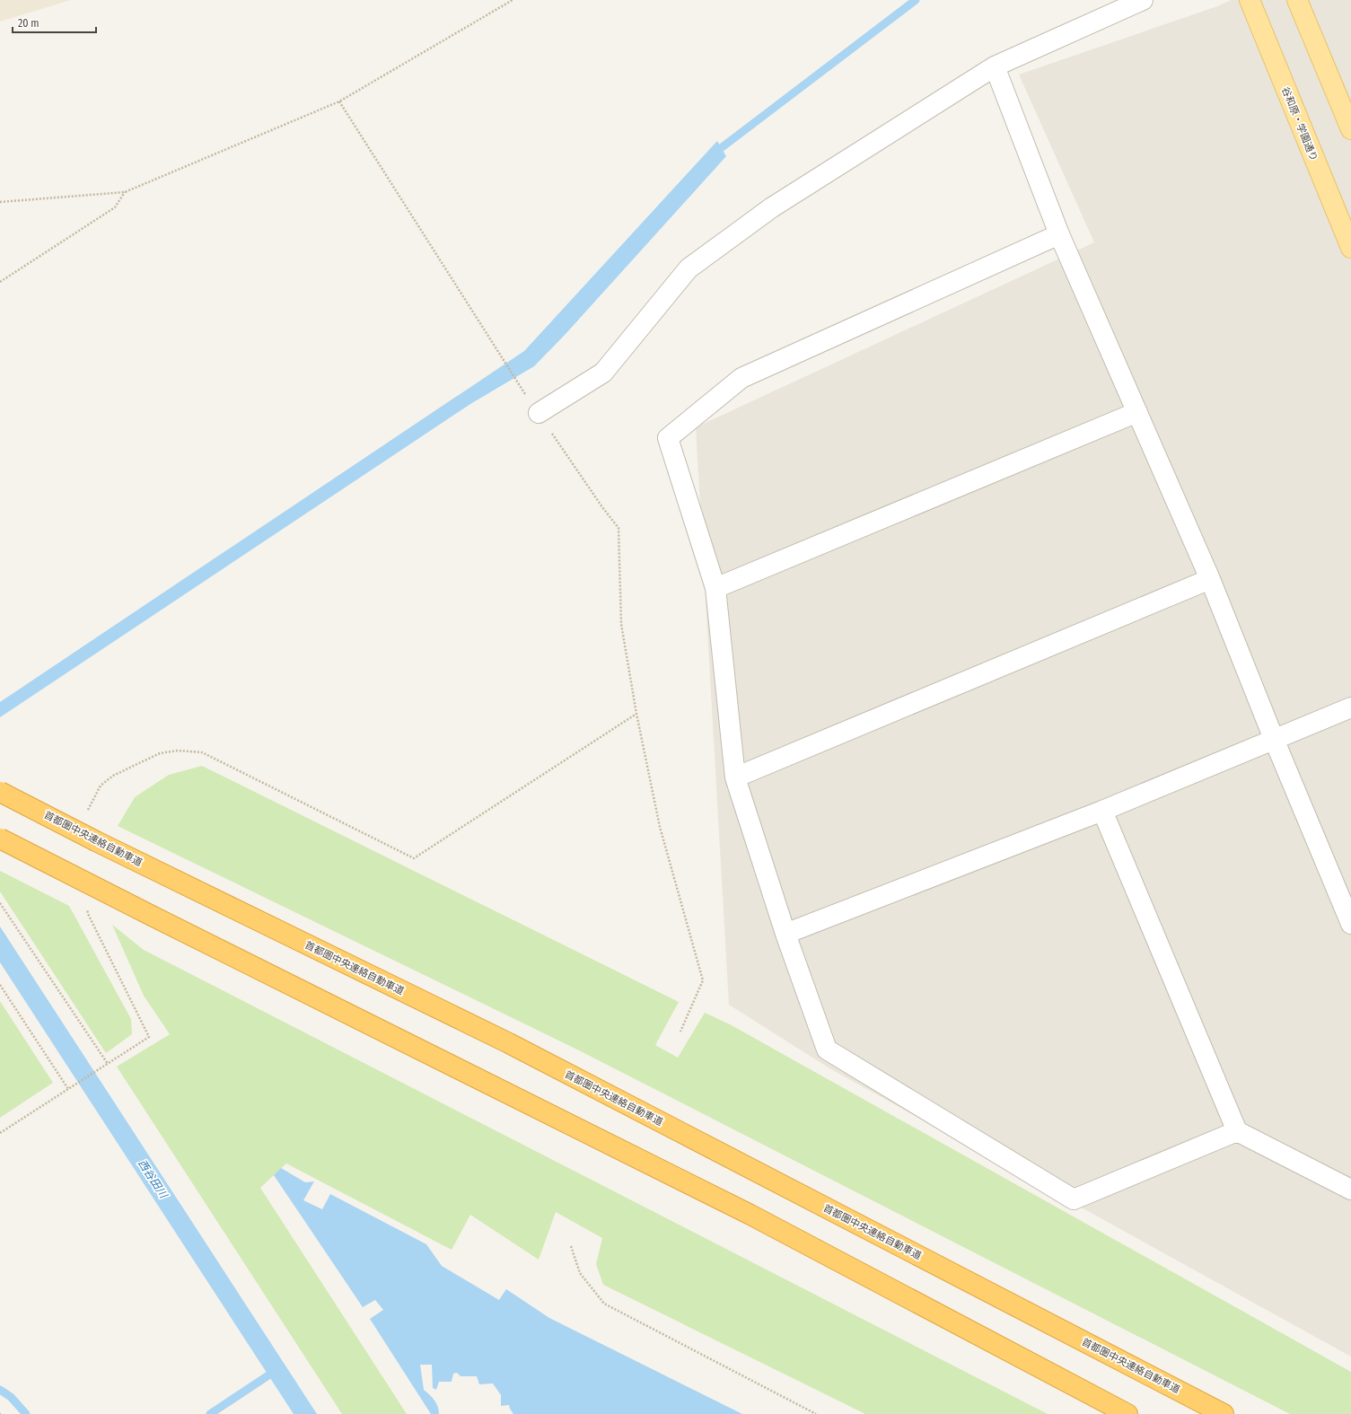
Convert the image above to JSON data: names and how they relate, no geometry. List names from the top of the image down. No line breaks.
{"streets":{"highway":["首都圏中央連絡自動車道"],"main road":["谷和原・学園通り"]},"water":["西谷田川"],"scale_bar":"20 m"}
